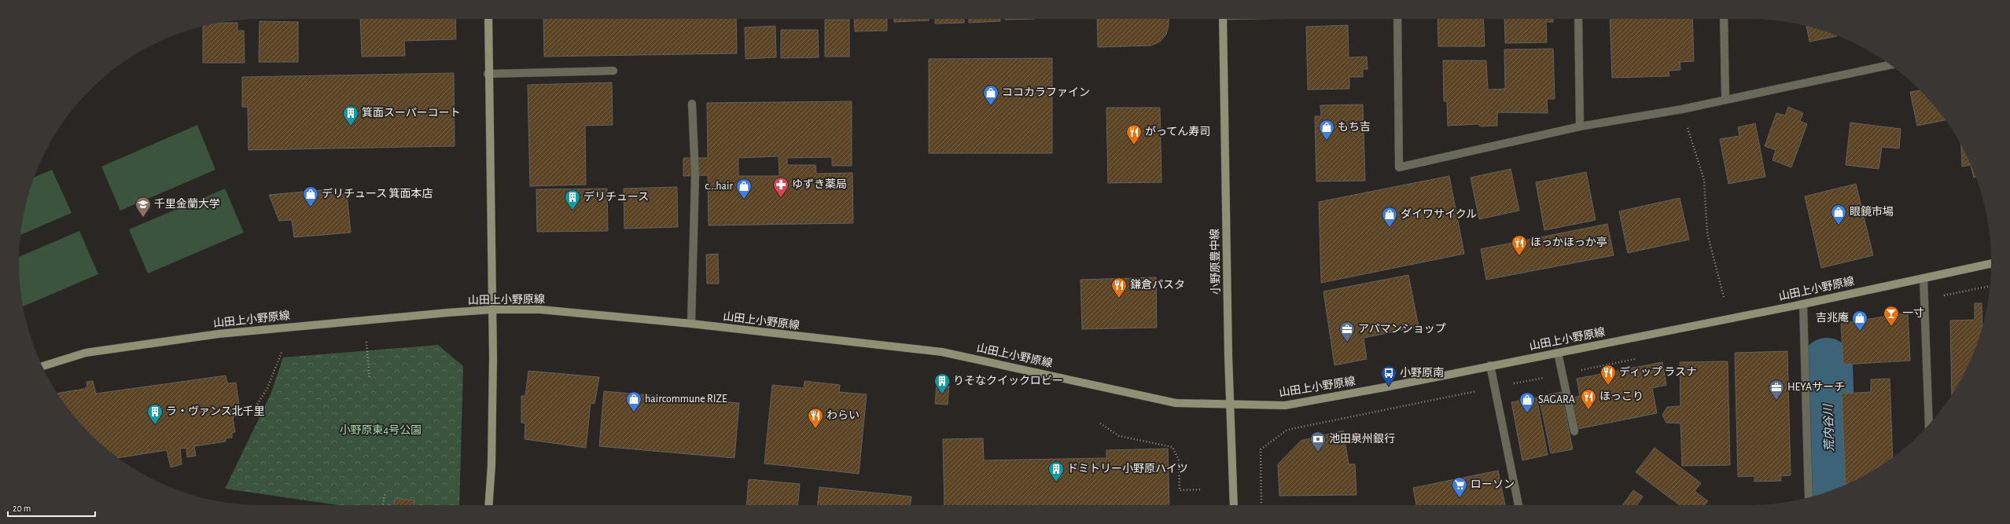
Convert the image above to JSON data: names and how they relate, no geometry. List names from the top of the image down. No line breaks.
{"streets":{"main road":["小野原豊中線","山田上小野原線"]},"crossings":[["小野原豊中線","山田上小野原線"]],"water":["荒内谷川"],"parks":["小野原東4号公園"],"places":{"shop":["ココカラファイン","もち吉","c...hair","デリチュース 箕面本店","眼鏡市場","ダイワサイクル","吉兆庵","haircommune RIZE","SAGARA"],"building":["箕面スーパーコート","デリチュース","りそなクイックロビー","ラ・ヴァンス北千里","ドミトリー小野原ハイツ"],"restaurant":["がってん寿司","ほっかほっか亭","鎌倉パスタ","ディップ ラスナ","ほっこり","わらい"],"pharmacy":["ゆずき薬局"],"school or university":["千里金蘭大学"],"bar":["一寸"],"office":["アパマンショップ","HEYAサーチ"],"bus stop":["小野原南"],"bank":["池田泉州銀行"],"supermarket":["ローソン"]},"scale_bar":"20 m"}
